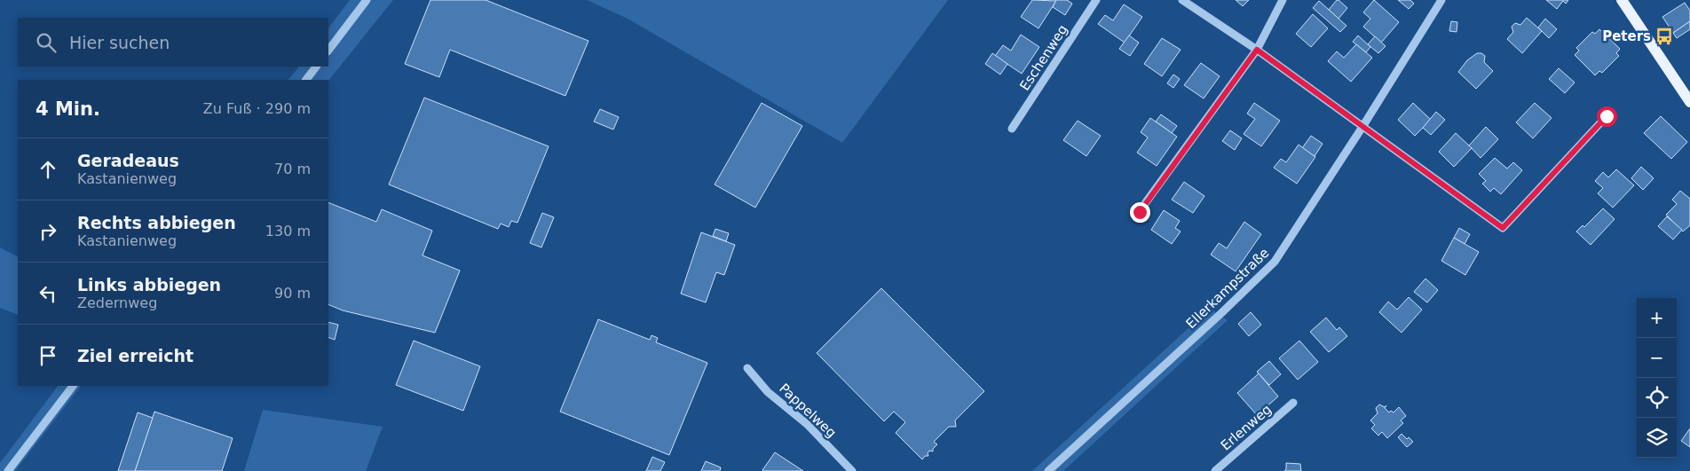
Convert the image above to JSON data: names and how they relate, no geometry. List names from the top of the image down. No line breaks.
{"streets":{"street":["Eschenweg","Ellerkampstraße","Pappelweg","Erlenweg"]},"places":{"bus stop":["Peters"]},"page":{"search":"Hier suchen","heading":["4 Min.","Zu Fuß · 290 m"],"list":[["Geradeaus","Kastanienweg","70 m"],["Rechts abbiegen","Kastanienweg","130 m"],["Links abbiegen","Zedernweg","90 m"],"Ziel erreicht"],"map_buttons":["+","−"]}}
